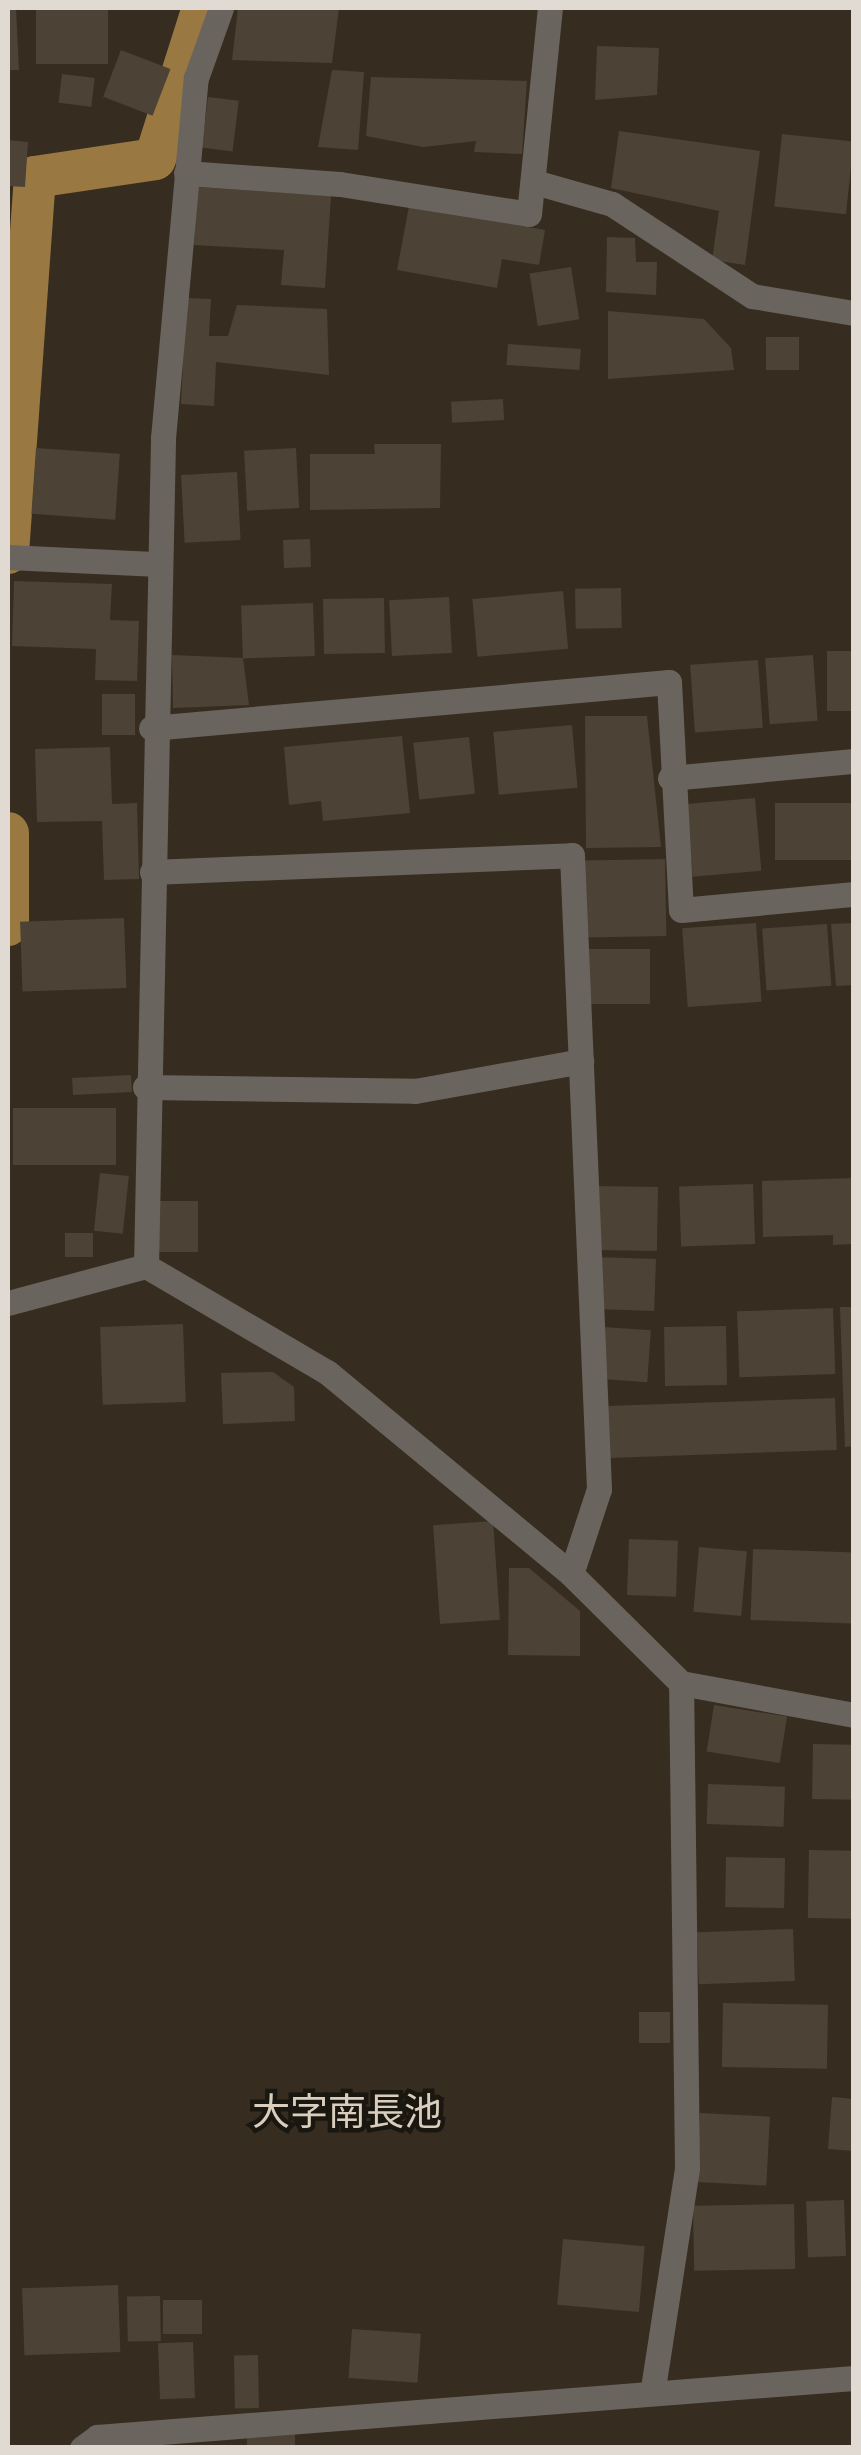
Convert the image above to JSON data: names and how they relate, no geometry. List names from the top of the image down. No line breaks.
{"districts":["大字南長池"]}
